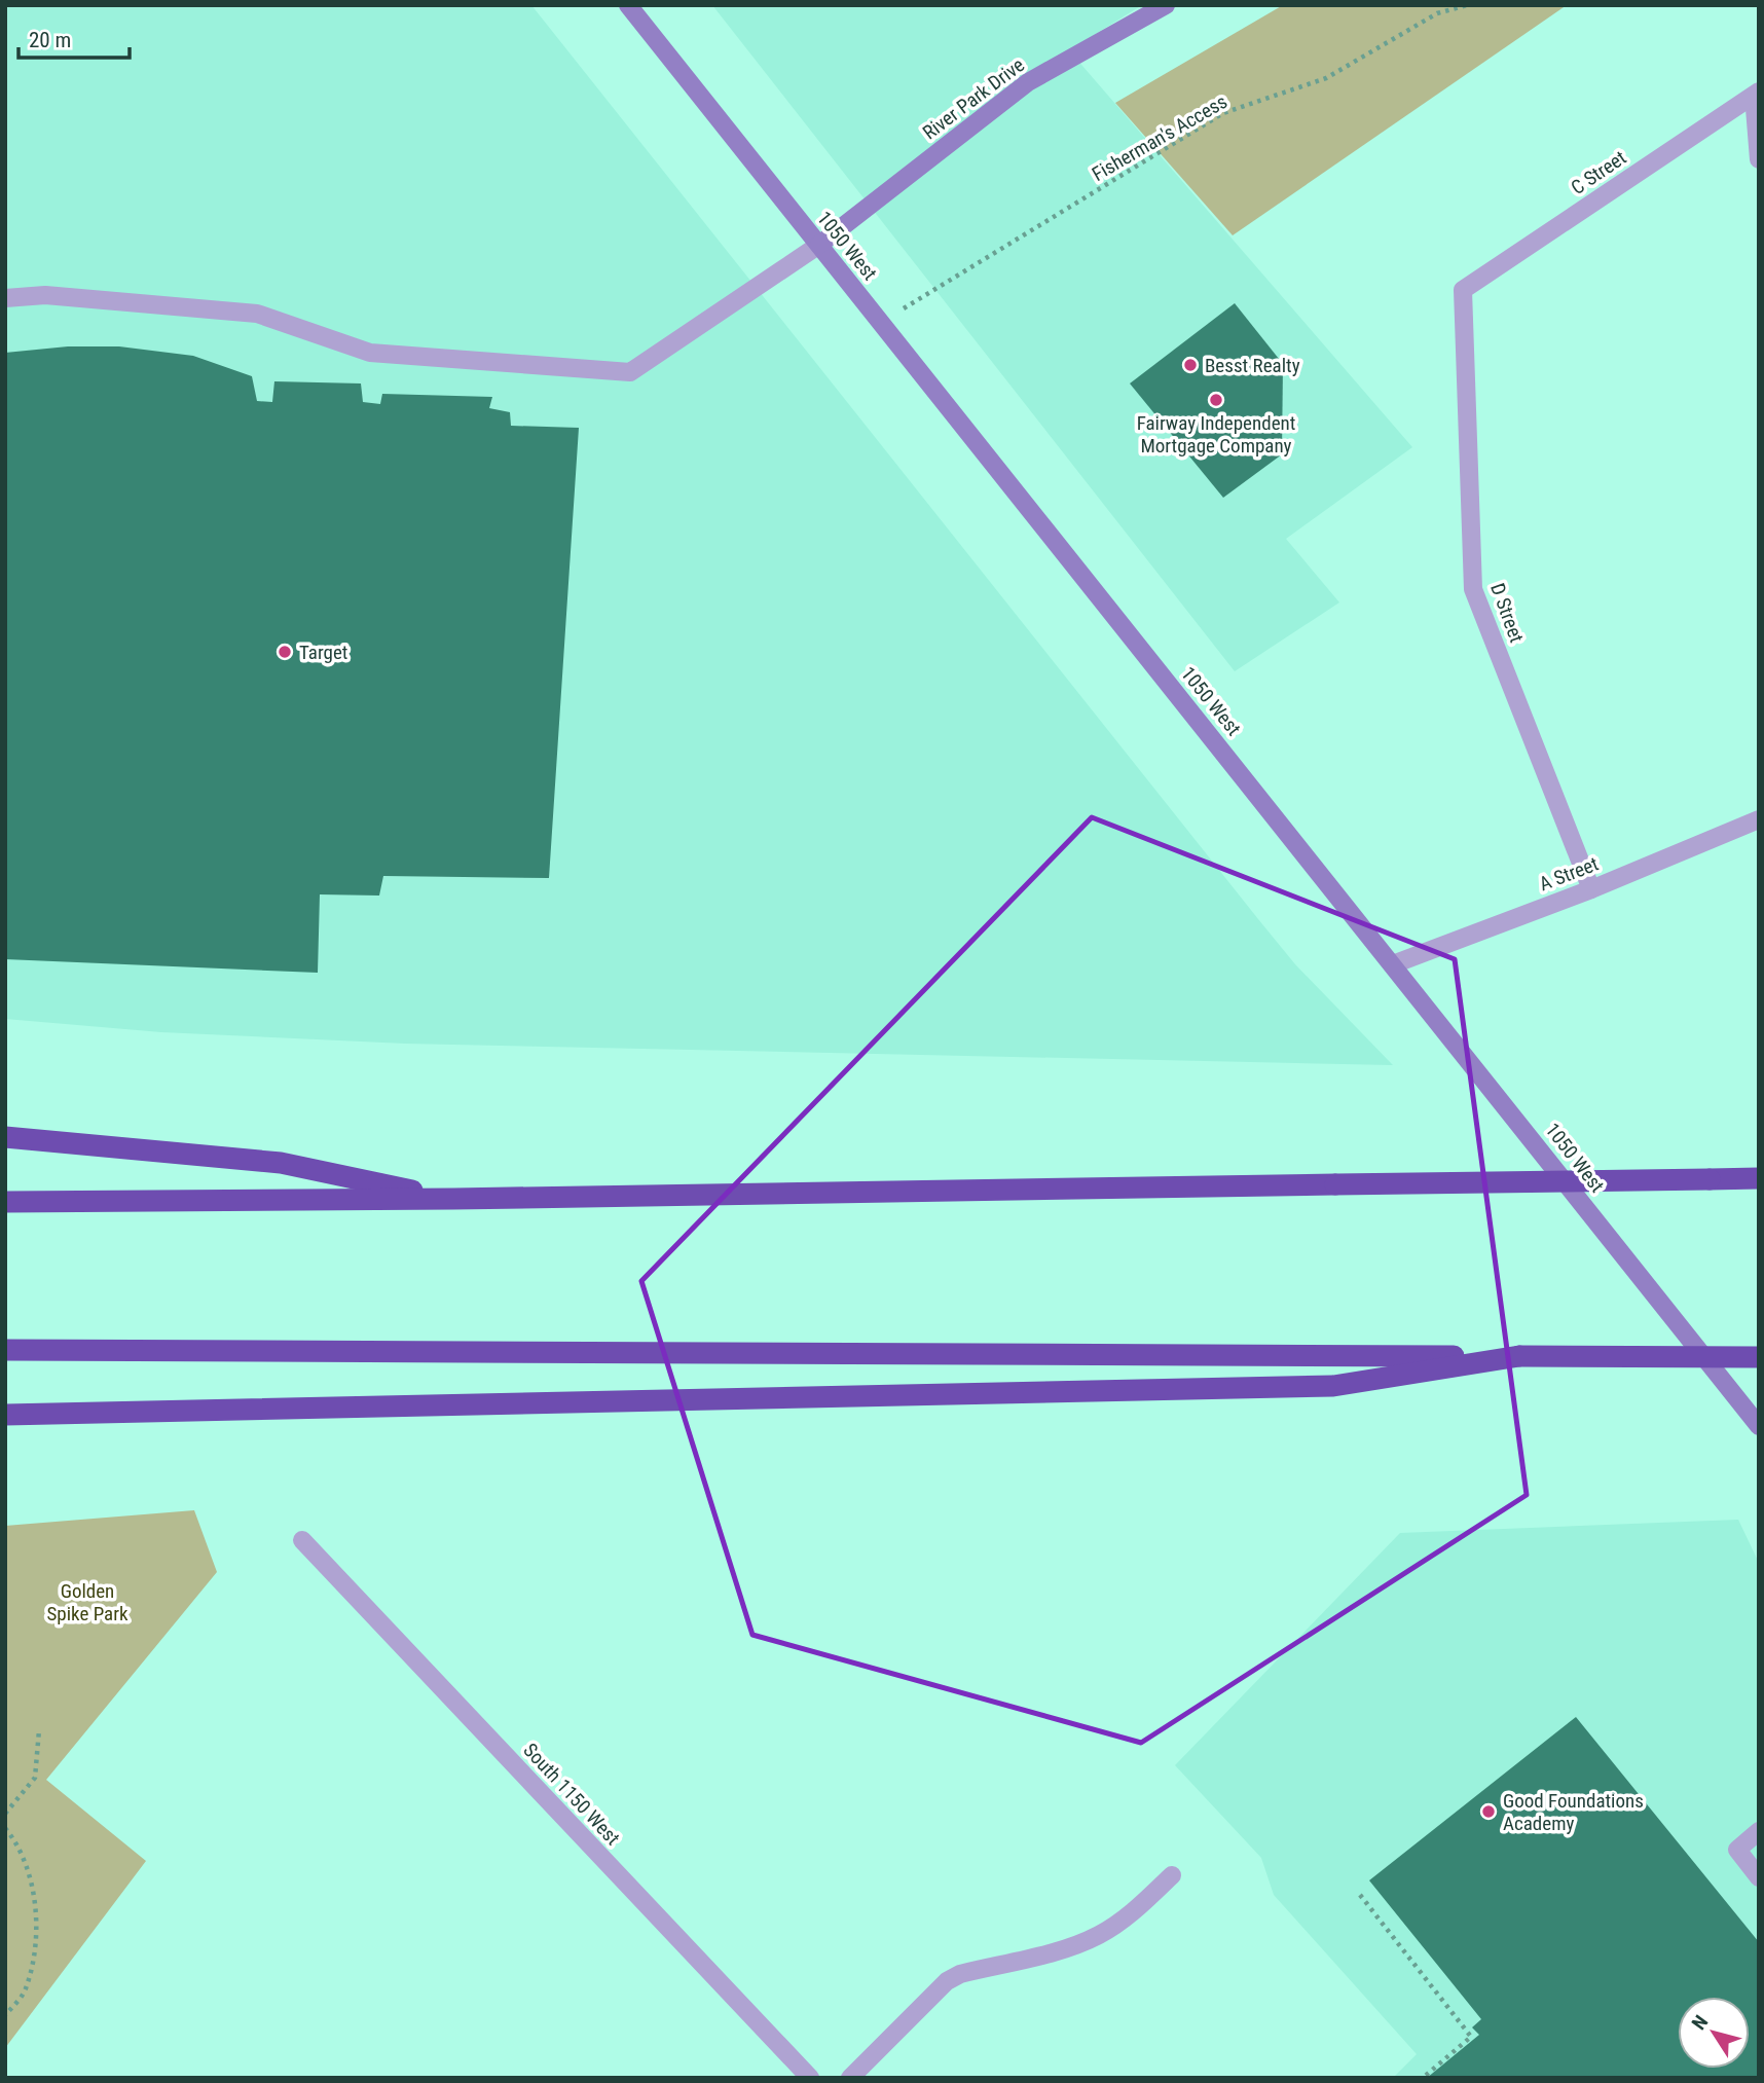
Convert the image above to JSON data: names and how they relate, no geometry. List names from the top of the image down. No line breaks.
{"streets":{"main road":["River Park Drive","1050 West"],"street":["C Street","D Street","A Street","South 1150 West"],"path":["Fisherman's Access"]},"crossings":[["River Park Drive","1050 West"],["Fisherman's Access","1050 West"],["C Street","D Street"],["1050 West","A Street"],["D Street","A Street"]],"parks":["Golden Spike Park"],"places":["Besst Realty","Fairway Independent Mortgage Company","Target","Good Foundations Academy"],"scale_bar":"20 m","north":"top left"}
